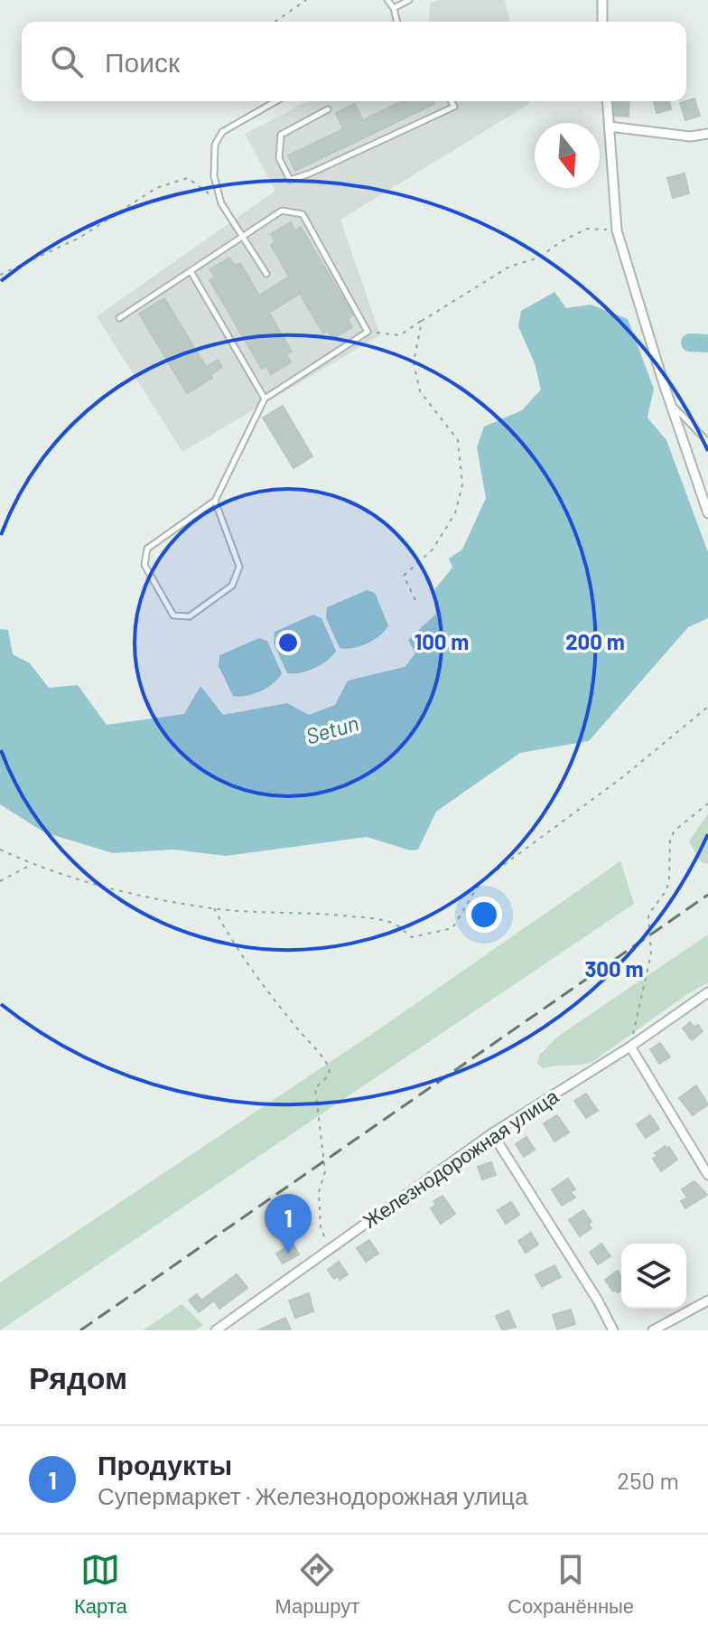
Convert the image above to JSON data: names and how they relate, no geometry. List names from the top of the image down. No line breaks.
{"streets":{"street":["Железнодорожная улица"]},"water":["Setun"],"north":"bottom","page":{"search":"Поиск","pins":"1","heading":"Рядом","list":[{"mark":"1","name":"Продукты","note":"Супермаркет · Железнодорожная улица","value":"250 m"}],"nav":["Карта","Маршрут","Сохранённые"]},"rings":["100 m","200 m","300 m"]}
